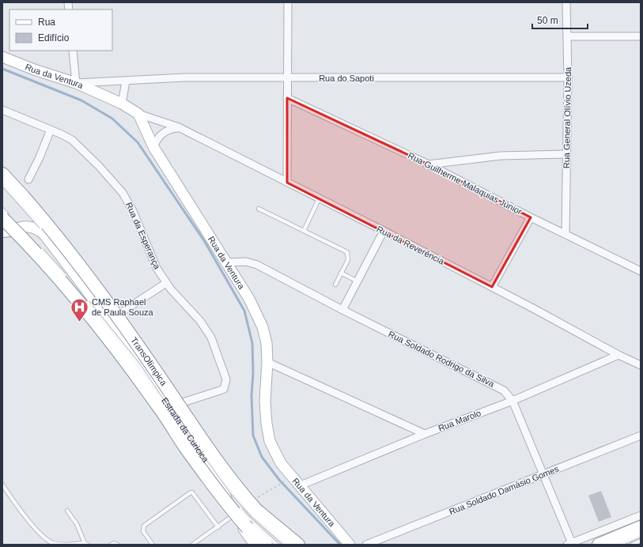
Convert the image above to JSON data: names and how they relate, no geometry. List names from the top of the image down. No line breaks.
{"streets":{"highway":["TransOlímpica"],"street":["Rua da Ventura","Rua do Sapoti","Rua General Olívio Uzeda","Rua Guilherme Malaquias Júnior","Rua da Esperança","Rua da Reverência","Rua Soldado Rodrigo da Silva","Rua Marolo","Estrada da Curicica","Rua Soldado Damásio Gomes"]},"crossings":[["Rua da Ventura","Rua do Sapoti"],["Rua da Ventura","Rua da Reverência"],["Rua da Ventura","Rua Soldado Rodrigo da Silva"],["Rua da Ventura","Rua Marolo"],["Rua do Sapoti","Rua General Olívio Uzeda"],["Rua General Olívio Uzeda","Rua Guilherme Malaquias Júnior"],["Rua da Esperança","Estrada da Curicica"],["Rua da Reverência","Rua Marolo"],["Rua Soldado Rodrigo da Silva","Rua Marolo"],["Rua Soldado Rodrigo da Silva","Rua Soldado Damásio Gomes"],["TransOlímpica","Estrada da Curicica"]],"places":{"hospital":["CMS Raphael de Paula Souza"]},"legend":["Rua","Edifício"],"scale_bar":"50 m"}
